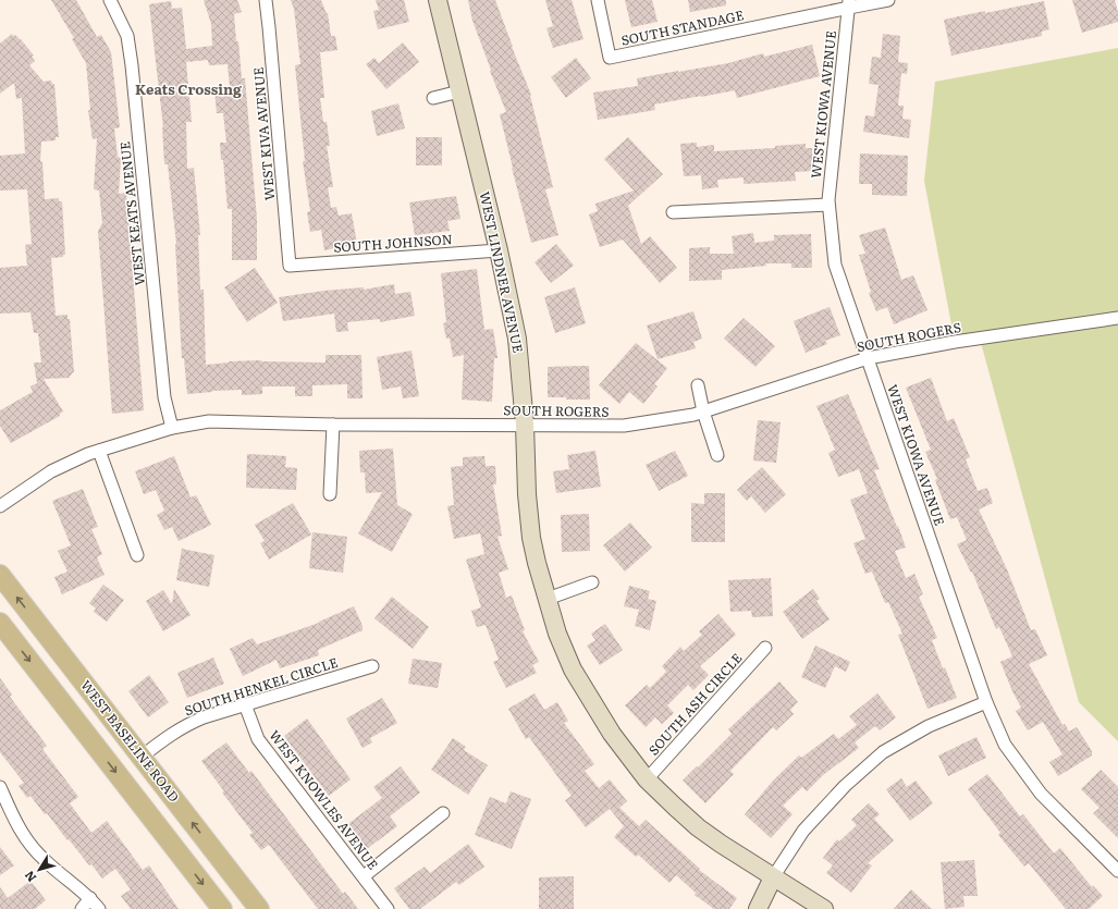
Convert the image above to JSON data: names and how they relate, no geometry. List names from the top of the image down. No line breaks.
{"streets":{"main road":["WEST BASELINE ROAD"],"street":["SOUTH STANDAGE","WEST KIOWA AVENUE","WEST KIVA AVENUE","WEST KEATS AVENUE","SOUTH JOHNSON","WEST LINDNER AVENUE","SOUTH ROGERS","SOUTH HENKEL CIRCLE","SOUTH ASH CIRCLE","WEST KNOWLES AVENUE"]},"crossings":[["SOUTH STANDAGE","WEST KIOWA AVENUE"],["WEST KIOWA AVENUE","SOUTH ROGERS"],["WEST KIVA AVENUE","SOUTH JOHNSON"],["WEST KEATS AVENUE","SOUTH ROGERS"],["SOUTH JOHNSON","WEST LINDNER AVENUE"],["WEST LINDNER AVENUE","SOUTH ROGERS"],["WEST LINDNER AVENUE","SOUTH ASH CIRCLE"],["SOUTH HENKEL CIRCLE","WEST BASELINE ROAD"],["SOUTH HENKEL CIRCLE","WEST KNOWLES AVENUE"]],"districts":["Keats Crossing"],"north":"bottom left"}
